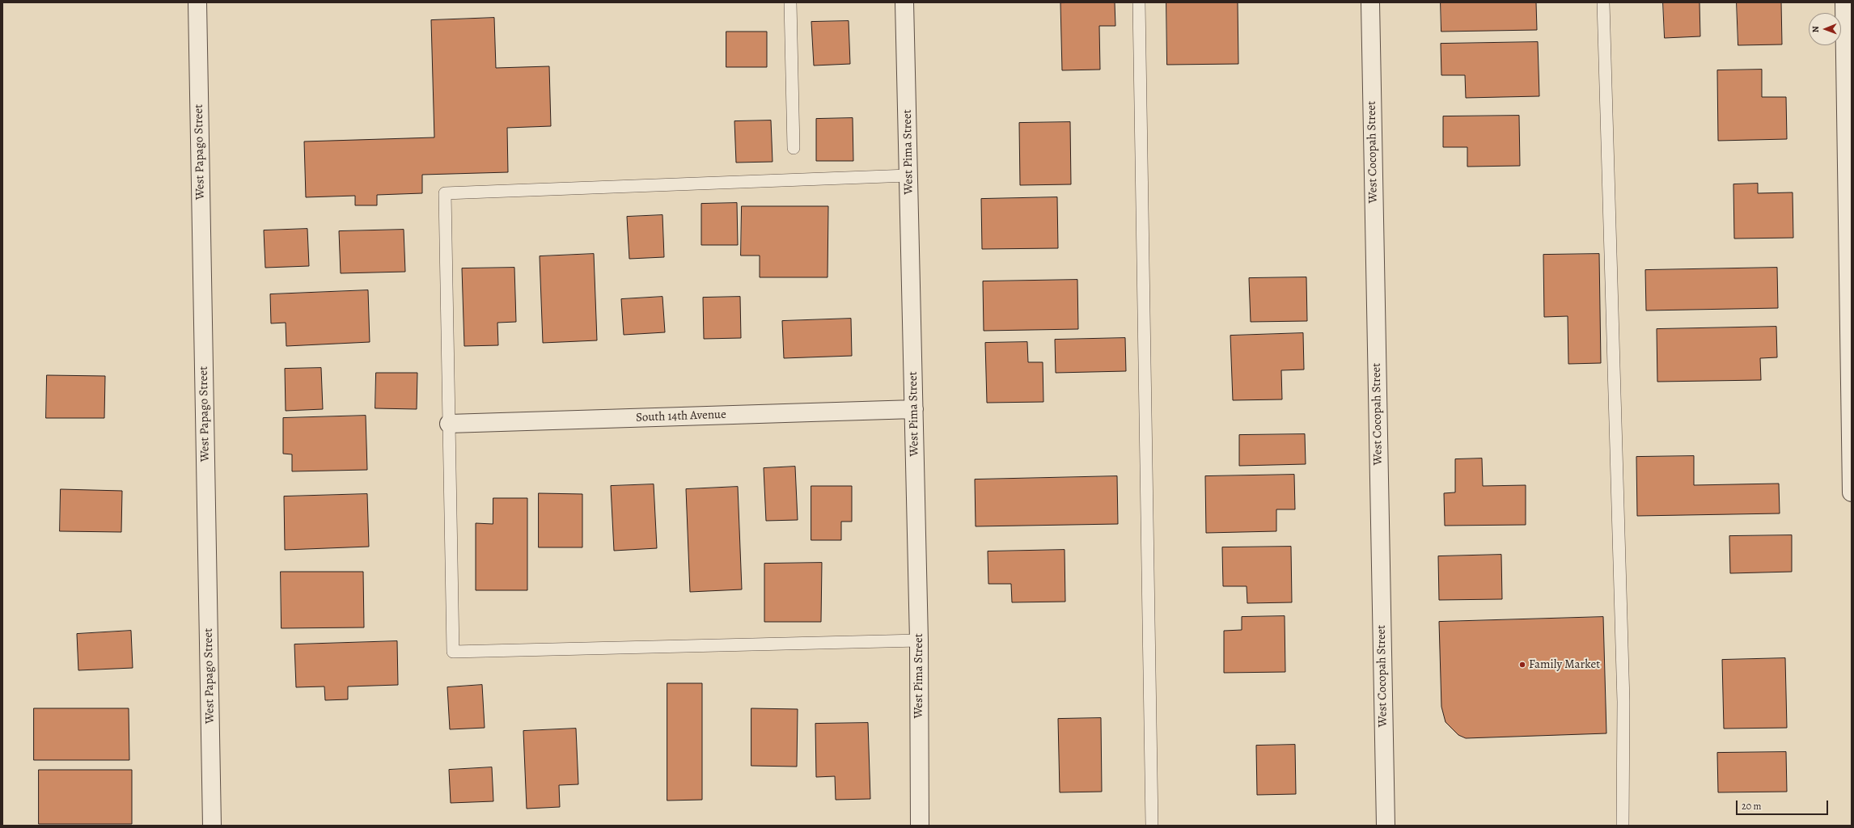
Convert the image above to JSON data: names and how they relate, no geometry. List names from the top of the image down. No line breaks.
{"streets":{"street":["West Papago Street","West Pima Street","West Cocopah Street","South 14th Avenue"]},"crossings":[["West Pima Street","South 14th Avenue"]],"places":["Family Market"],"scale_bar":"20 m","north":"left"}
